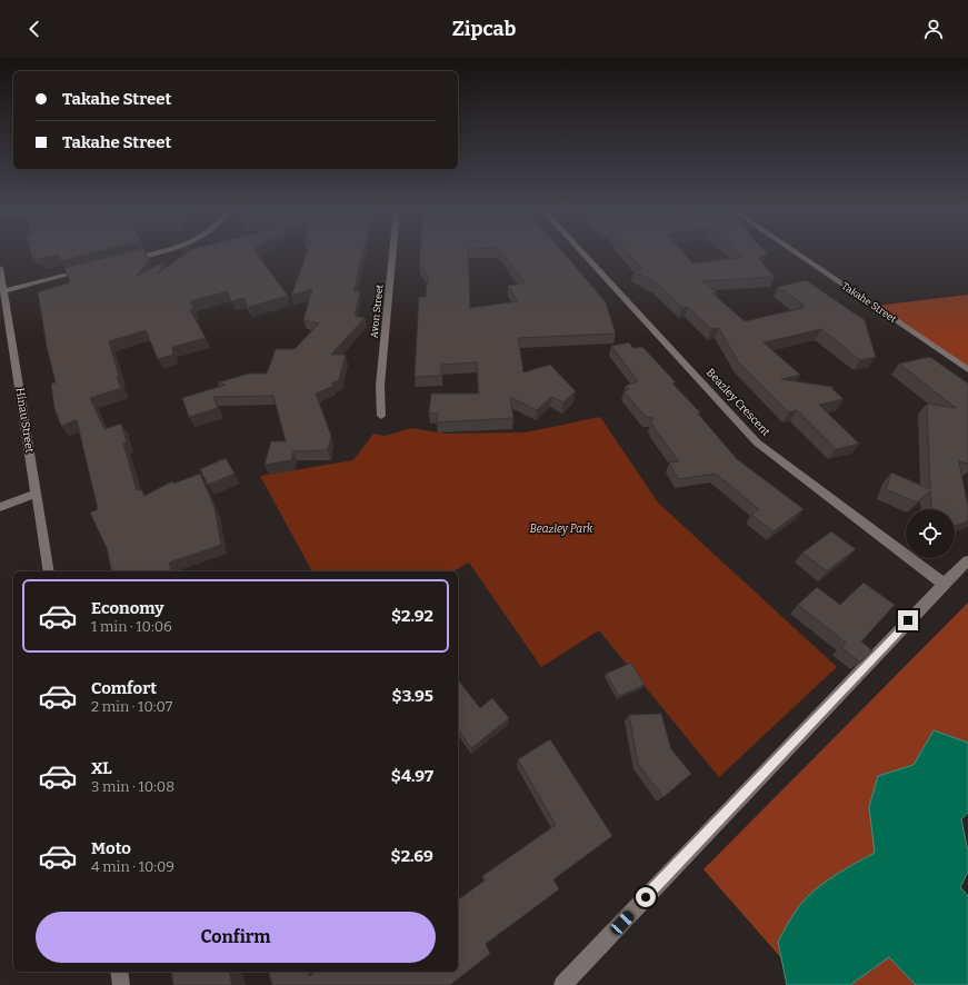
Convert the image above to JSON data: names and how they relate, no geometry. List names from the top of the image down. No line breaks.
{"streets":{"street":["Takahe Street","Avon Street","Beazley Crescent","Hinau Street"]},"parks":["Beazley Park"],"page":{"header":"Zipcab","banner":["Takahe Street","Takahe Street"],"list":[{"name":"Economy","note":"1 min · 10:06","value":"$2.92"},{"name":"Comfort","note":"2 min · 10:07","value":"$3.95"},{"name":"XL","note":"3 min · 10:08","value":"$4.97"},{"name":"Moto","note":"4 min · 10:09","value":"$2.69"}],"buttons":"Confirm"}}
